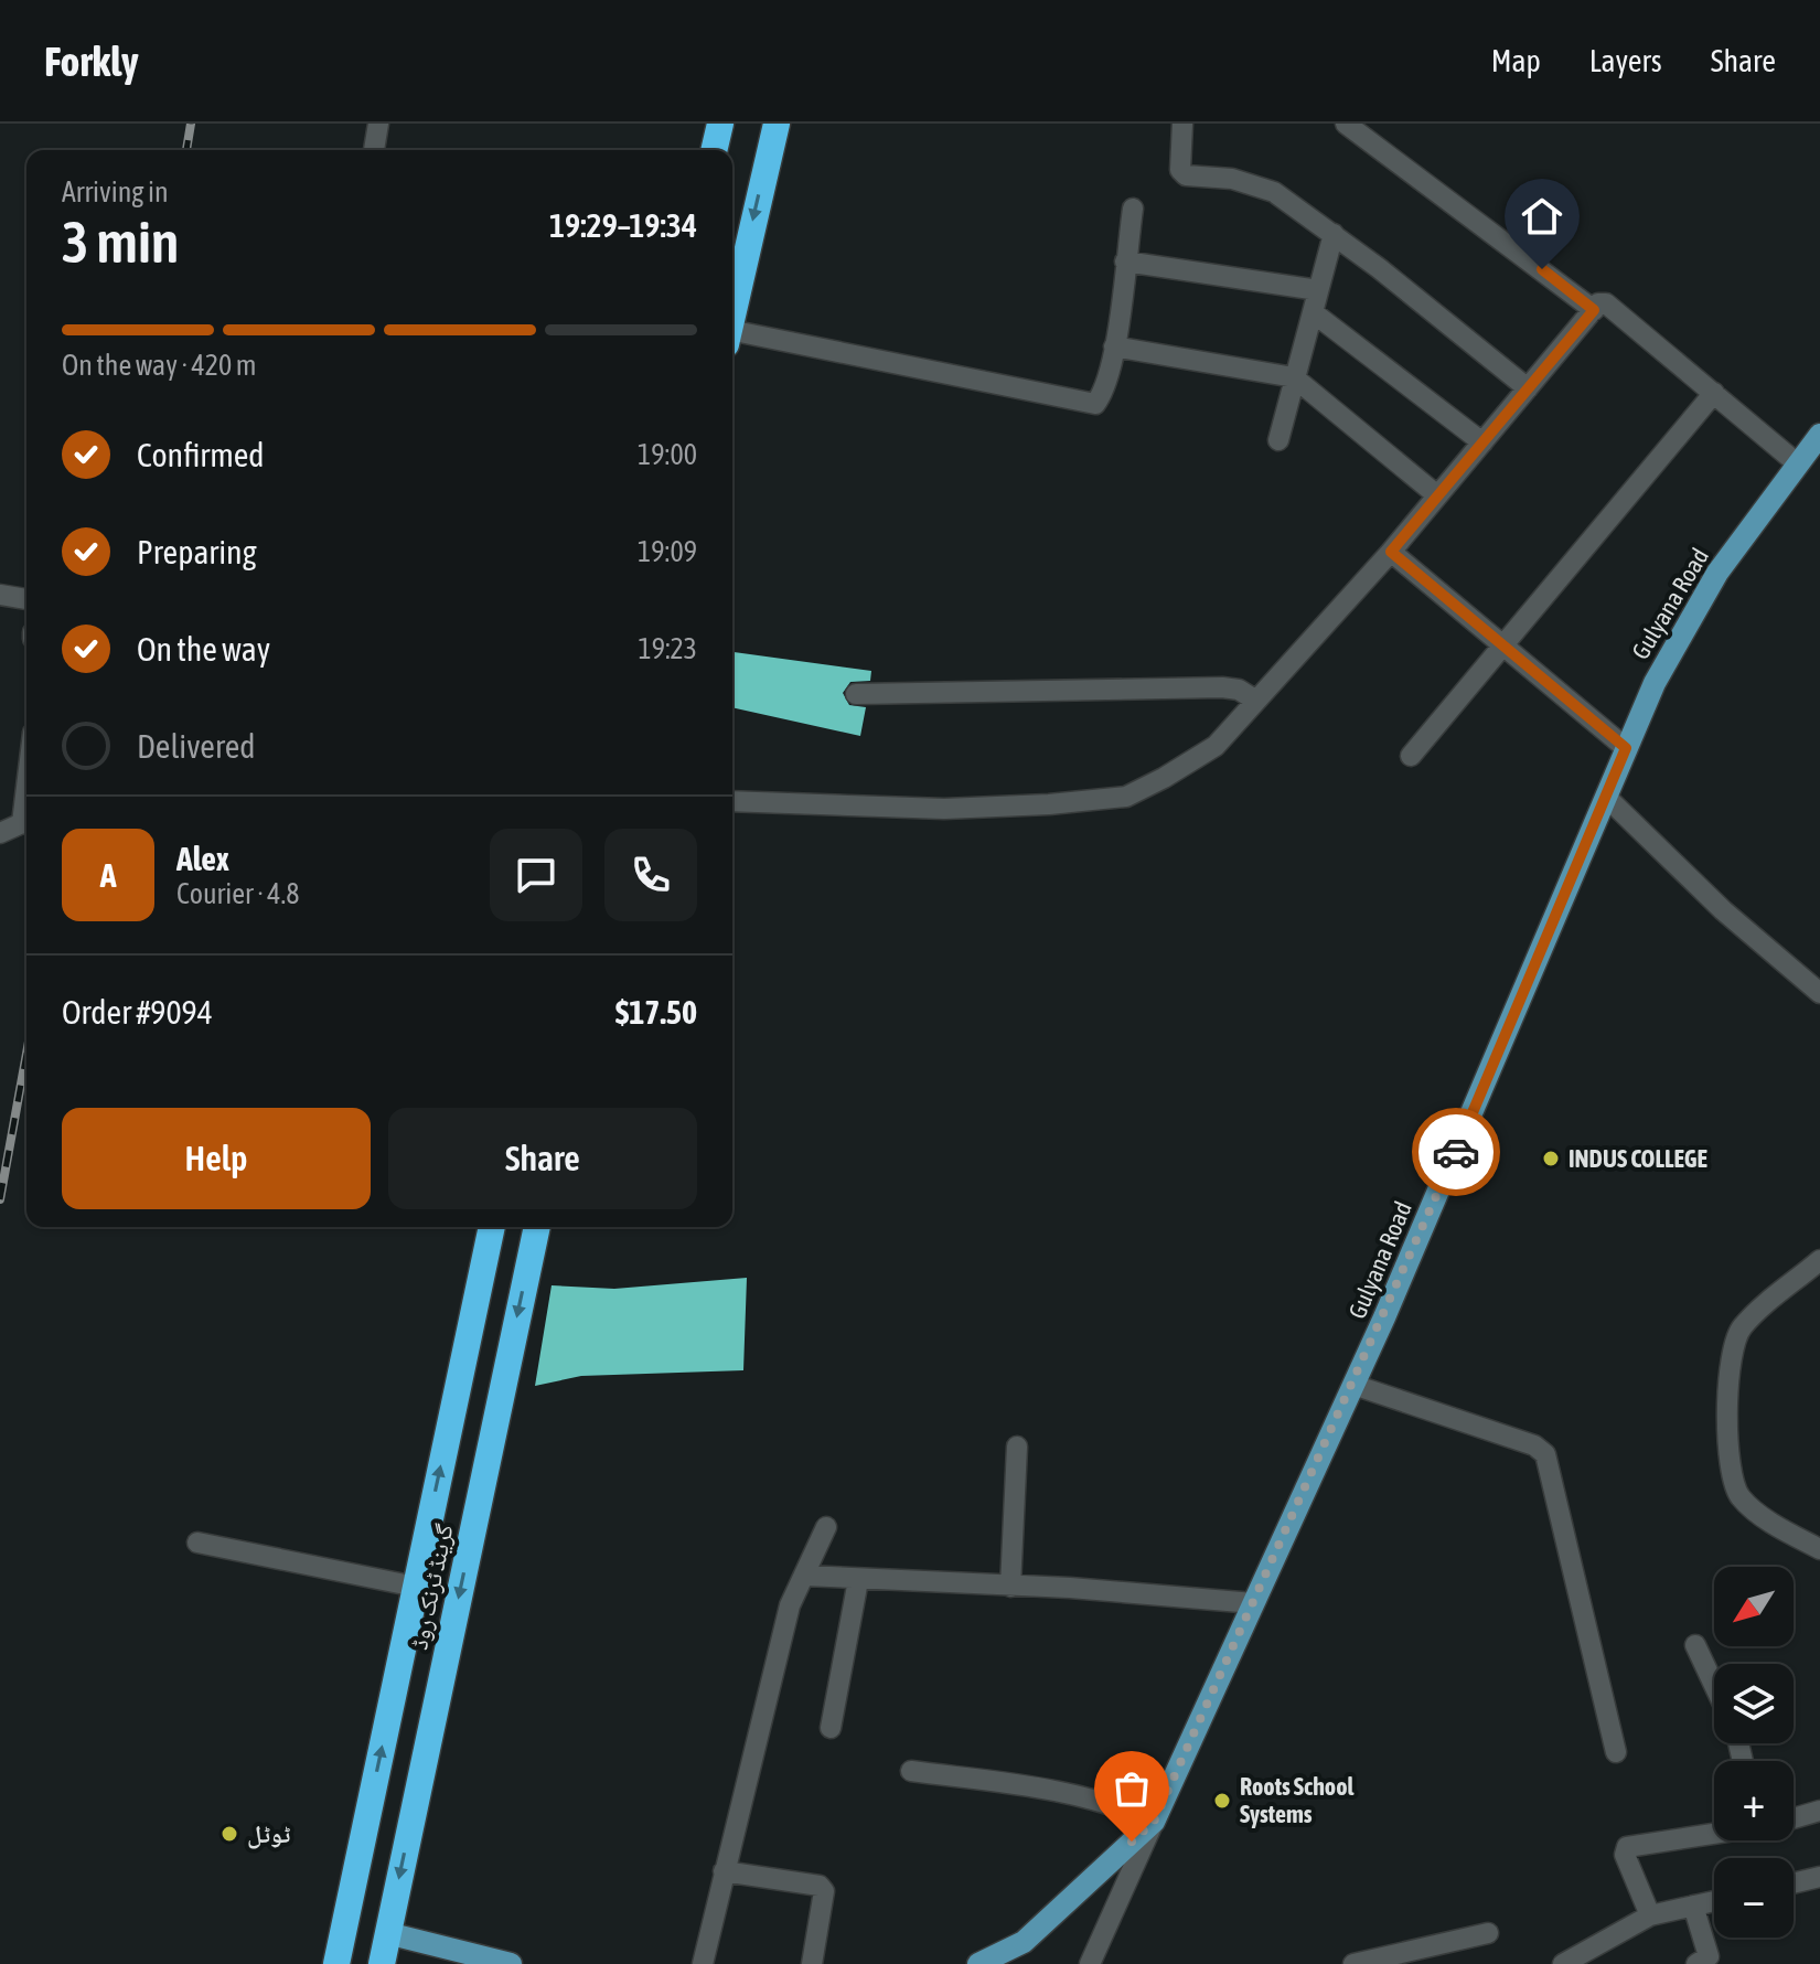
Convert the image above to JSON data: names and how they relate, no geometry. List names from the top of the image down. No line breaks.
{"streets":{"highway":["گرینڈ ٹرنک روڈ"],"main road":["Gulyana Road"]},"places":["INDUS COLLEGE","Roots School Systems","ٹوٹل"],"north":"bottom left","page":{"header":"Forkly","nav":["Map","Layers","Share"],"heading":["3 min","Arriving in","19:29–19:34"],"panel":["Alex","Courier · 4.8","Order #9094","$17.50"],"bar":"On the way · 420 m","list":[["Confirmed","19:00"],["Preparing","19:09"],["On the way","19:23"],"Delivered"],"round":"A","buttons":["Help","Share"],"map_buttons":["+","−"]}}
